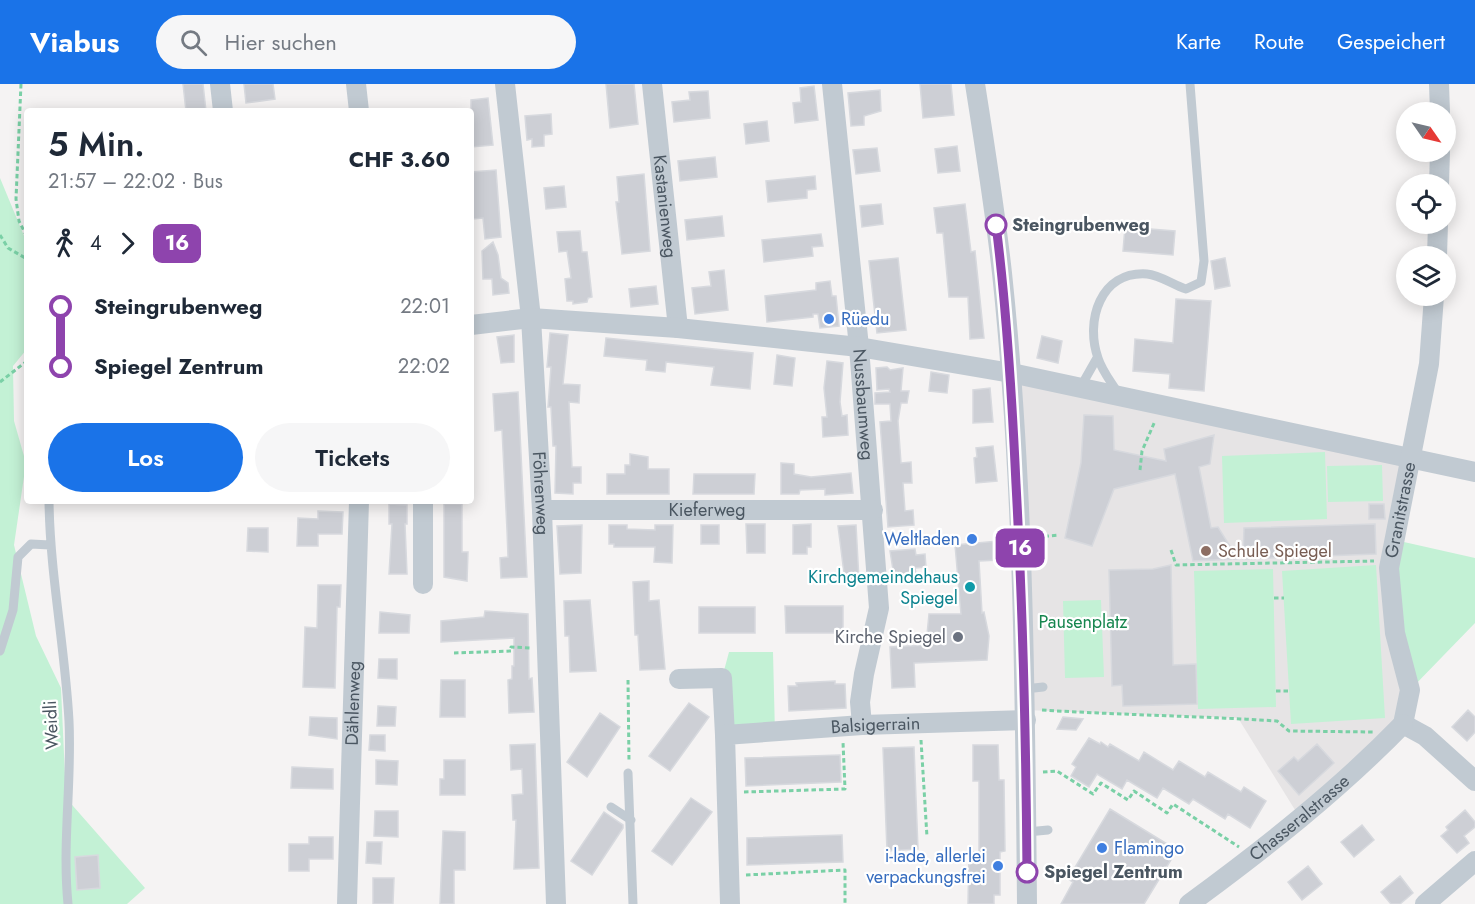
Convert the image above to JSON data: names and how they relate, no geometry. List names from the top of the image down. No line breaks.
{"streets":{"street":["Kastanienweg","Nussbaumweg","Föhrenweg","Kieferweg","Granitstrasse","Dählenweg","Balsigerrain","Chasseralstrasse"],"lane":["Weidli"]},"crossings":[["Nussbaumweg","Kieferweg"],["Nussbaumweg","Balsigerrain"],["Föhrenweg","Kieferweg"],["Granitstrasse","Chasseralstrasse"]],"parks":["Pausenplatz"],"places":["Steingrubenweg","Rüedu","Weltladen","Schule Spiegel","Kirchgemeindehaus Spiegel","Kirche Spiegel","Flamingo","i-lade, allerlei verpackungsfrei","Spiegel Zentrum"],"lines":["bus line 16"],"north":"bottom right","page":{"header":"Viabus","search":"Hier suchen","nav":["Karte","Route","Gespeichert"],"on_map":"16","heading":["5 Min.","21:57 – 22:02 · Bus","CHF 3.60"],"legs":["4","16"],"list":[{"name":"Steingrubenweg","value":"22:01"},{"name":"Spiegel Zentrum","value":"22:02"}],"buttons":["Los","Tickets"]}}
